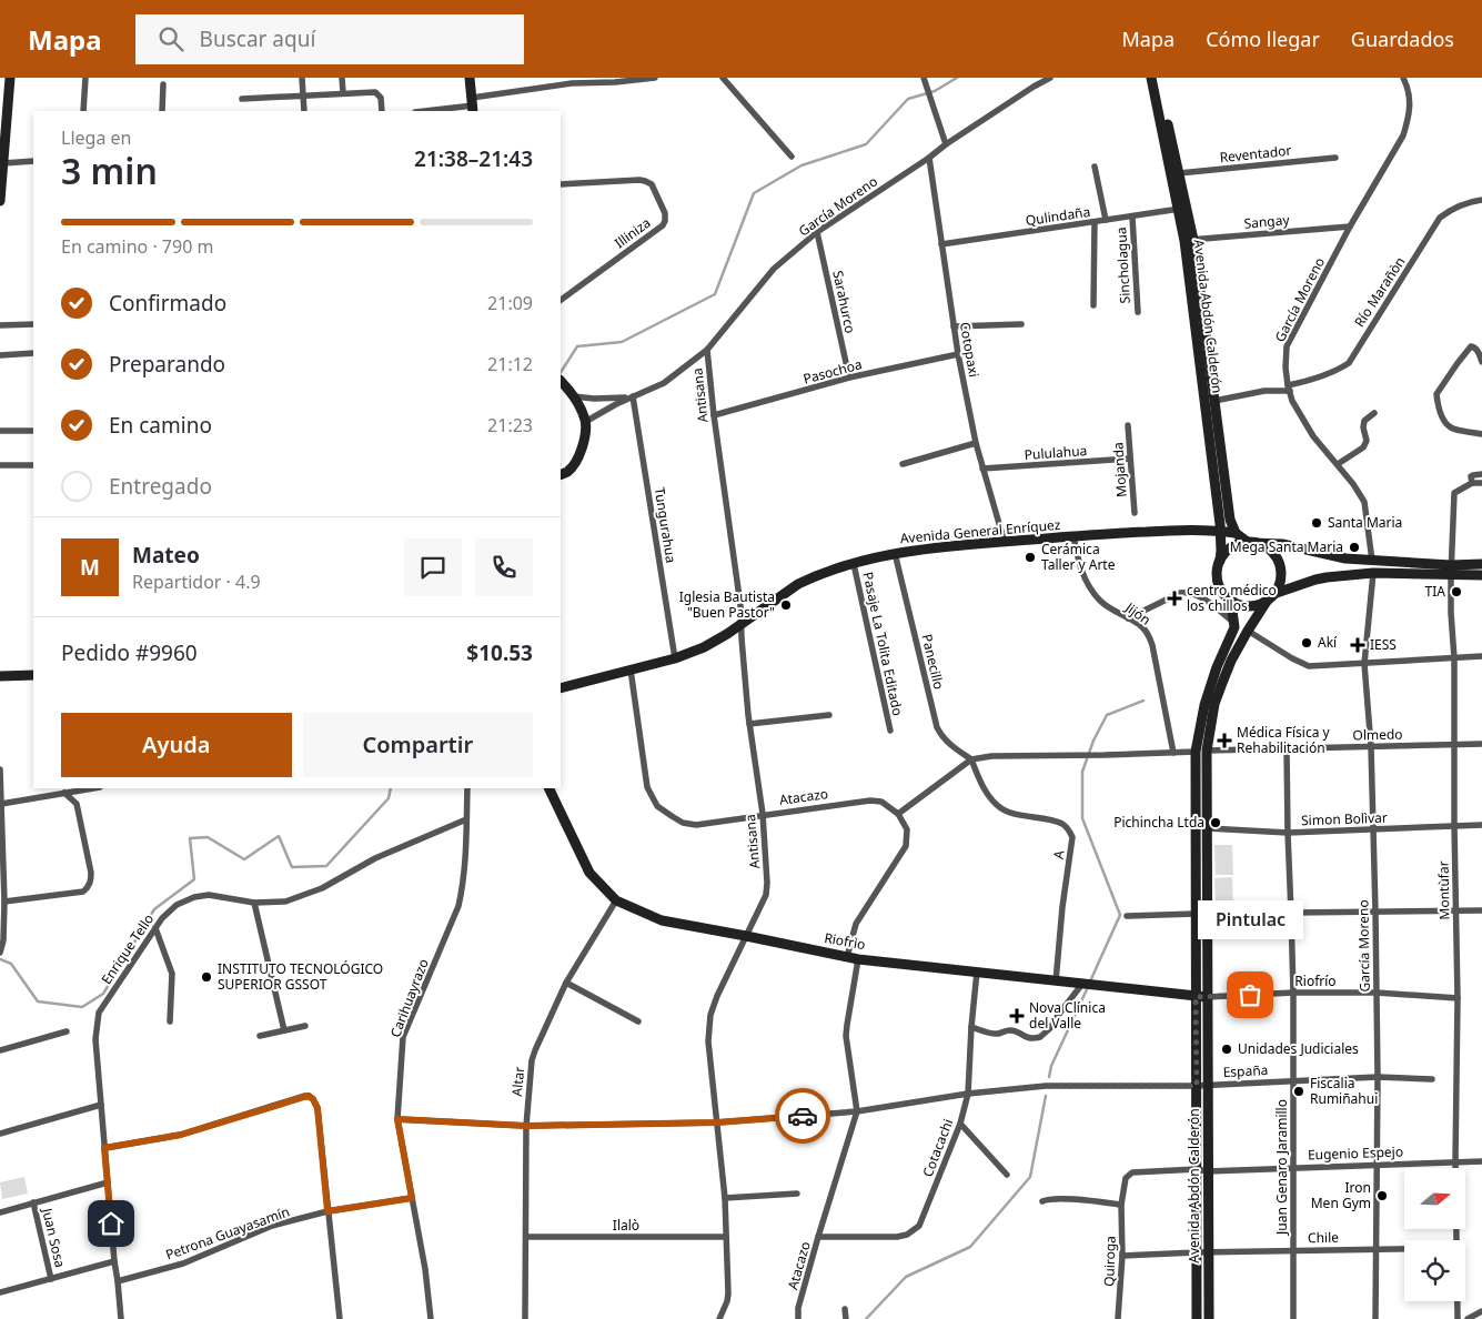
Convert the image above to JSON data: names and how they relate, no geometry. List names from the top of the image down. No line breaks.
{"streets":{"main road":["Avenida Abdón Calderón","Avenida General Enríquez","Riofrìo"],"street":["Reventador","García Moreno","Qulindaña","Sangay","Illiniza","Sincholagua","Río Marañòn","Sarahurco","Cotopaxi","Pasochoa","Antisana","Pululahua","Mojanda","Tungurahua","Jijón","Pasaje La Tolita Editado","Panecillo","Olmedo","Atacazo","Simon Bolìvar","A","Montùfar","Enrique Tello","Riofrío","Carihuayrazo","España","Altar","Cotacachi","Eugenio Espejo","Juan Genaro Jaramillo","Ilalò","Petrona Guayasamín","Juan Sosa","Chile","Quiroga"]},"crossings":[["Reventador","Avenida Abdón Calderón"],["García Moreno","Sangay"],["García Moreno","Río Marañòn"],["García Moreno","Sarahurco"],["García Moreno","Cotopaxi"],["García Moreno","Antisana"],["García Moreno","Tungurahua"],["García Moreno","Olmedo"],["García Moreno","Simon Bolìvar"],["García Moreno","Riofrío"],["García Moreno","España"],["García Moreno","Eugenio Espejo"],["García Moreno","Chile"],["Qulindaña","Sincholagua"],["Qulindaña","Avenida Abdón Calderón"],["Qulindaña","Cotopaxi"],["Sangay","Avenida Abdón Calderón"],["Río Marañòn","Avenida Abdón Calderón"],["Sarahurco","Pasochoa"],["Avenida Abdón Calderón","Avenida General Enríquez"],["Avenida Abdón Calderón","Olmedo"],["Avenida Abdón Calderón","Simon Bolìvar"],["Avenida Abdón Calderón","Riofrìo"],["Avenida Abdón Calderón","Riofrío"],["Avenida Abdón Calderón","España"],["Avenida Abdón Calderón","Eugenio Espejo"],["Avenida Abdón Calderón","Chile"],["Cotopaxi","Pasochoa"],["Cotopaxi","Pululahua"],["Cotopaxi","Avenida General Enríquez"],["Pasochoa","Antisana"],["Antisana","Avenida General Enríquez"],["Antisana","Atacazo"],["Antisana","Riofrìo"],["Antisana","España"],["Antisana","Ilalò"],["Pululahua","Mojanda"],["Tungurahua","Avenida General Enríquez"],["Avenida General Enríquez","Jijón"],["Avenida General Enríquez","Pasaje La Tolita Editado"],["Avenida General Enríquez","Panecillo"],["Avenida General Enríquez","Atacazo"],["Panecillo","A"],["Olmedo","Montùfar"],["Olmedo","Juan Genaro Jaramillo"],["Atacazo","Riofrìo"],["Atacazo","España"],["Atacazo","Cotacachi"],["Simon Bolìvar","Montùfar"],["Simon Bolìvar","Juan Genaro Jaramillo"],["A","Riofrìo"],["Montùfar","Riofrío"],["Montùfar","Eugenio Espejo"],["Riofrìo","Riofrío"],["Riofrìo","Altar"],["Riofrìo","Cotacachi"],["Enrique Tello","Carihuayrazo"],["Enrique Tello","Petrona Guayasamín"],["Riofrío","Juan Genaro Jaramillo"],["Carihuayrazo","España"],["Carihuayrazo","Petrona Guayasamín"],["España","Altar"],["España","Cotacachi"],["España","Juan Genaro Jaramillo"],["Altar","Ilalò"],["Eugenio Espejo","Juan Genaro Jaramillo"],["Eugenio Espejo","Quiroga"],["Juan Genaro Jaramillo","Chile"],["Chile","Quiroga"]],"places":{"other":["Santa Maria","Mega Santa Maria","Cerámica Taller y Arte","TIA","Iglesia Bautista \"Buen Pastor\"","Akí","Pichincha Ltda","INSTITUTO TECNOLÓGICO SUPERIOR GSSOT","Pintulac","Unidades Judiciales","Fiscalia Rumiñahui","Iron Men Gym"],"health":["centro médico los chillos","IESS","Médica Física y Rehabilitación","Nova Clínica del Valle"]},"north":"right","page":{"header":"Mapa","search":"Buscar aquí","nav":["Mapa","Cómo llegar","Guardados"],"heading":["3 min","Llega en","21:38–21:43"],"panel":["Mateo","Repartidor · 4.9","Pedido #9960","$10.53"],"bar":"En camino · 790 m","list":[["Confirmado","21:09"],["Preparando","21:12"],["En camino","21:23"],"Entregado"],"round":"M","buttons":["Ayuda","Compartir"],"bubble":"Pintulac"}}
